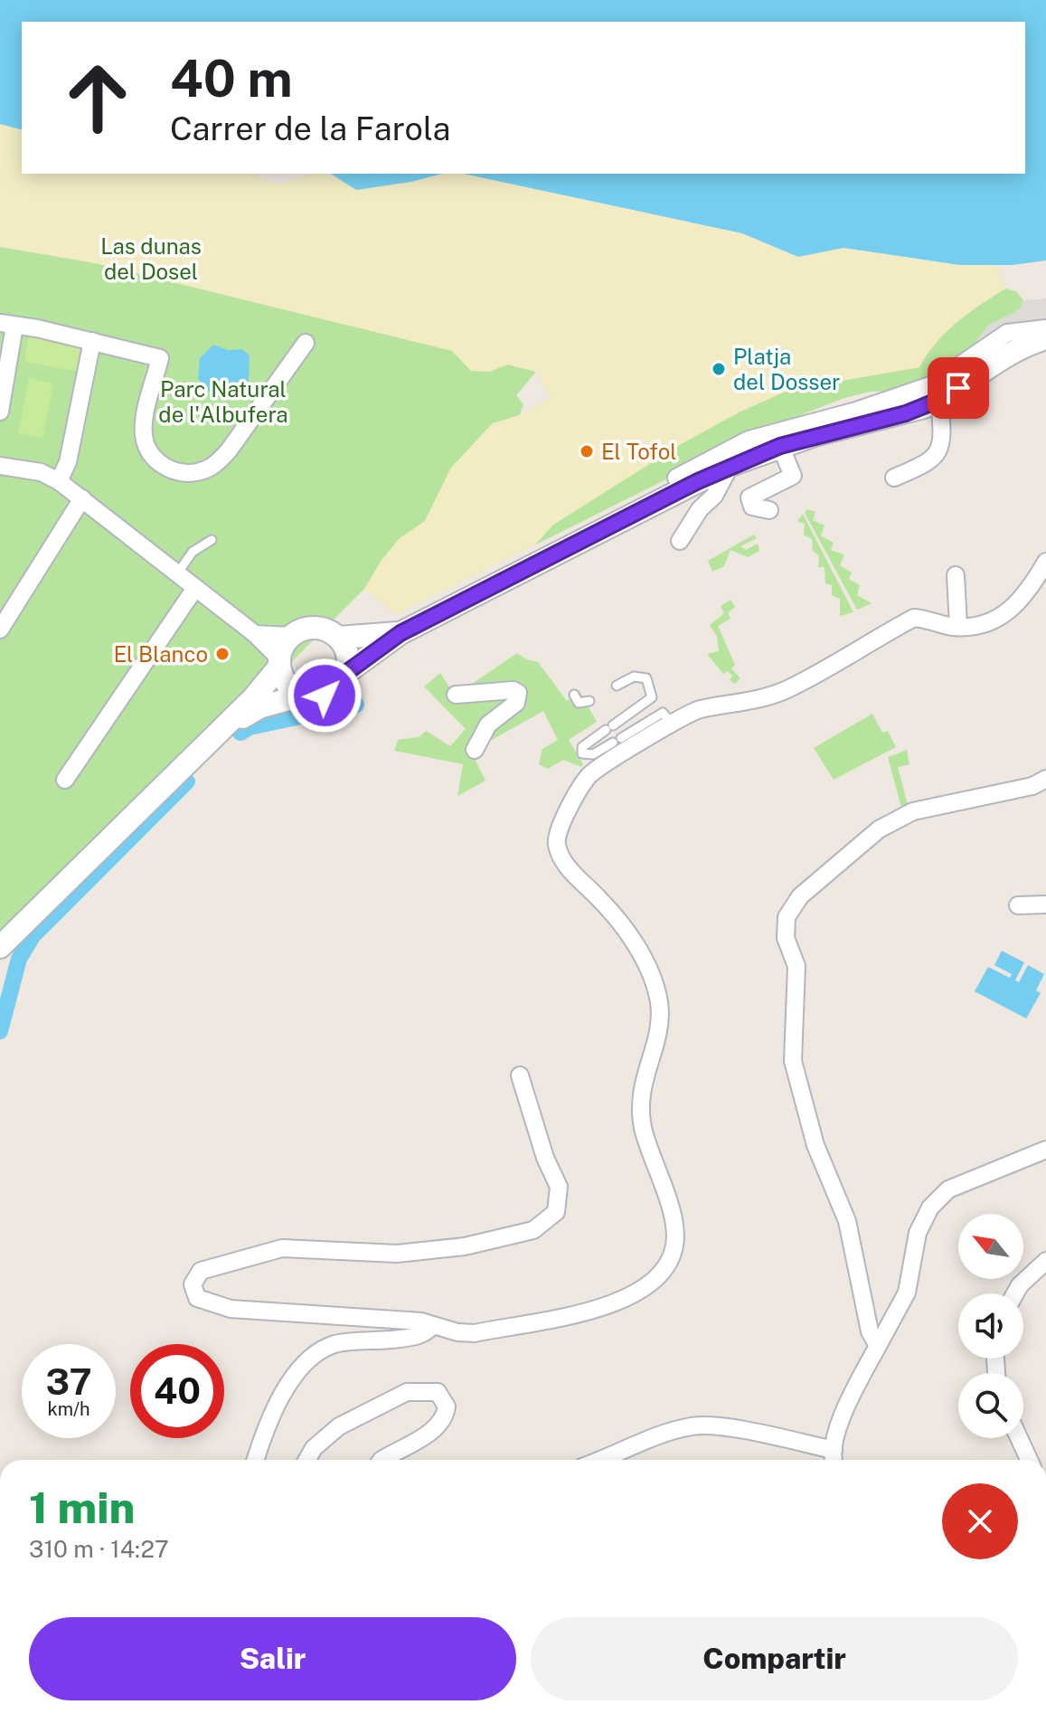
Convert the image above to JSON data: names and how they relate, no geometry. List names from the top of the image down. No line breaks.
{"parks":["Las dunas del Dosel","Parc Natural de l'Albufera"],"places":["Platja del Dosser","El Tofol","El Blanco"],"north":"top left","page":{"turn":["40 m","Carrer de la Farola"],"speed":"37 km/h","limit":"40","heading":["1 min","310 m · 14:27"],"buttons":["Salir","Compartir"]}}
